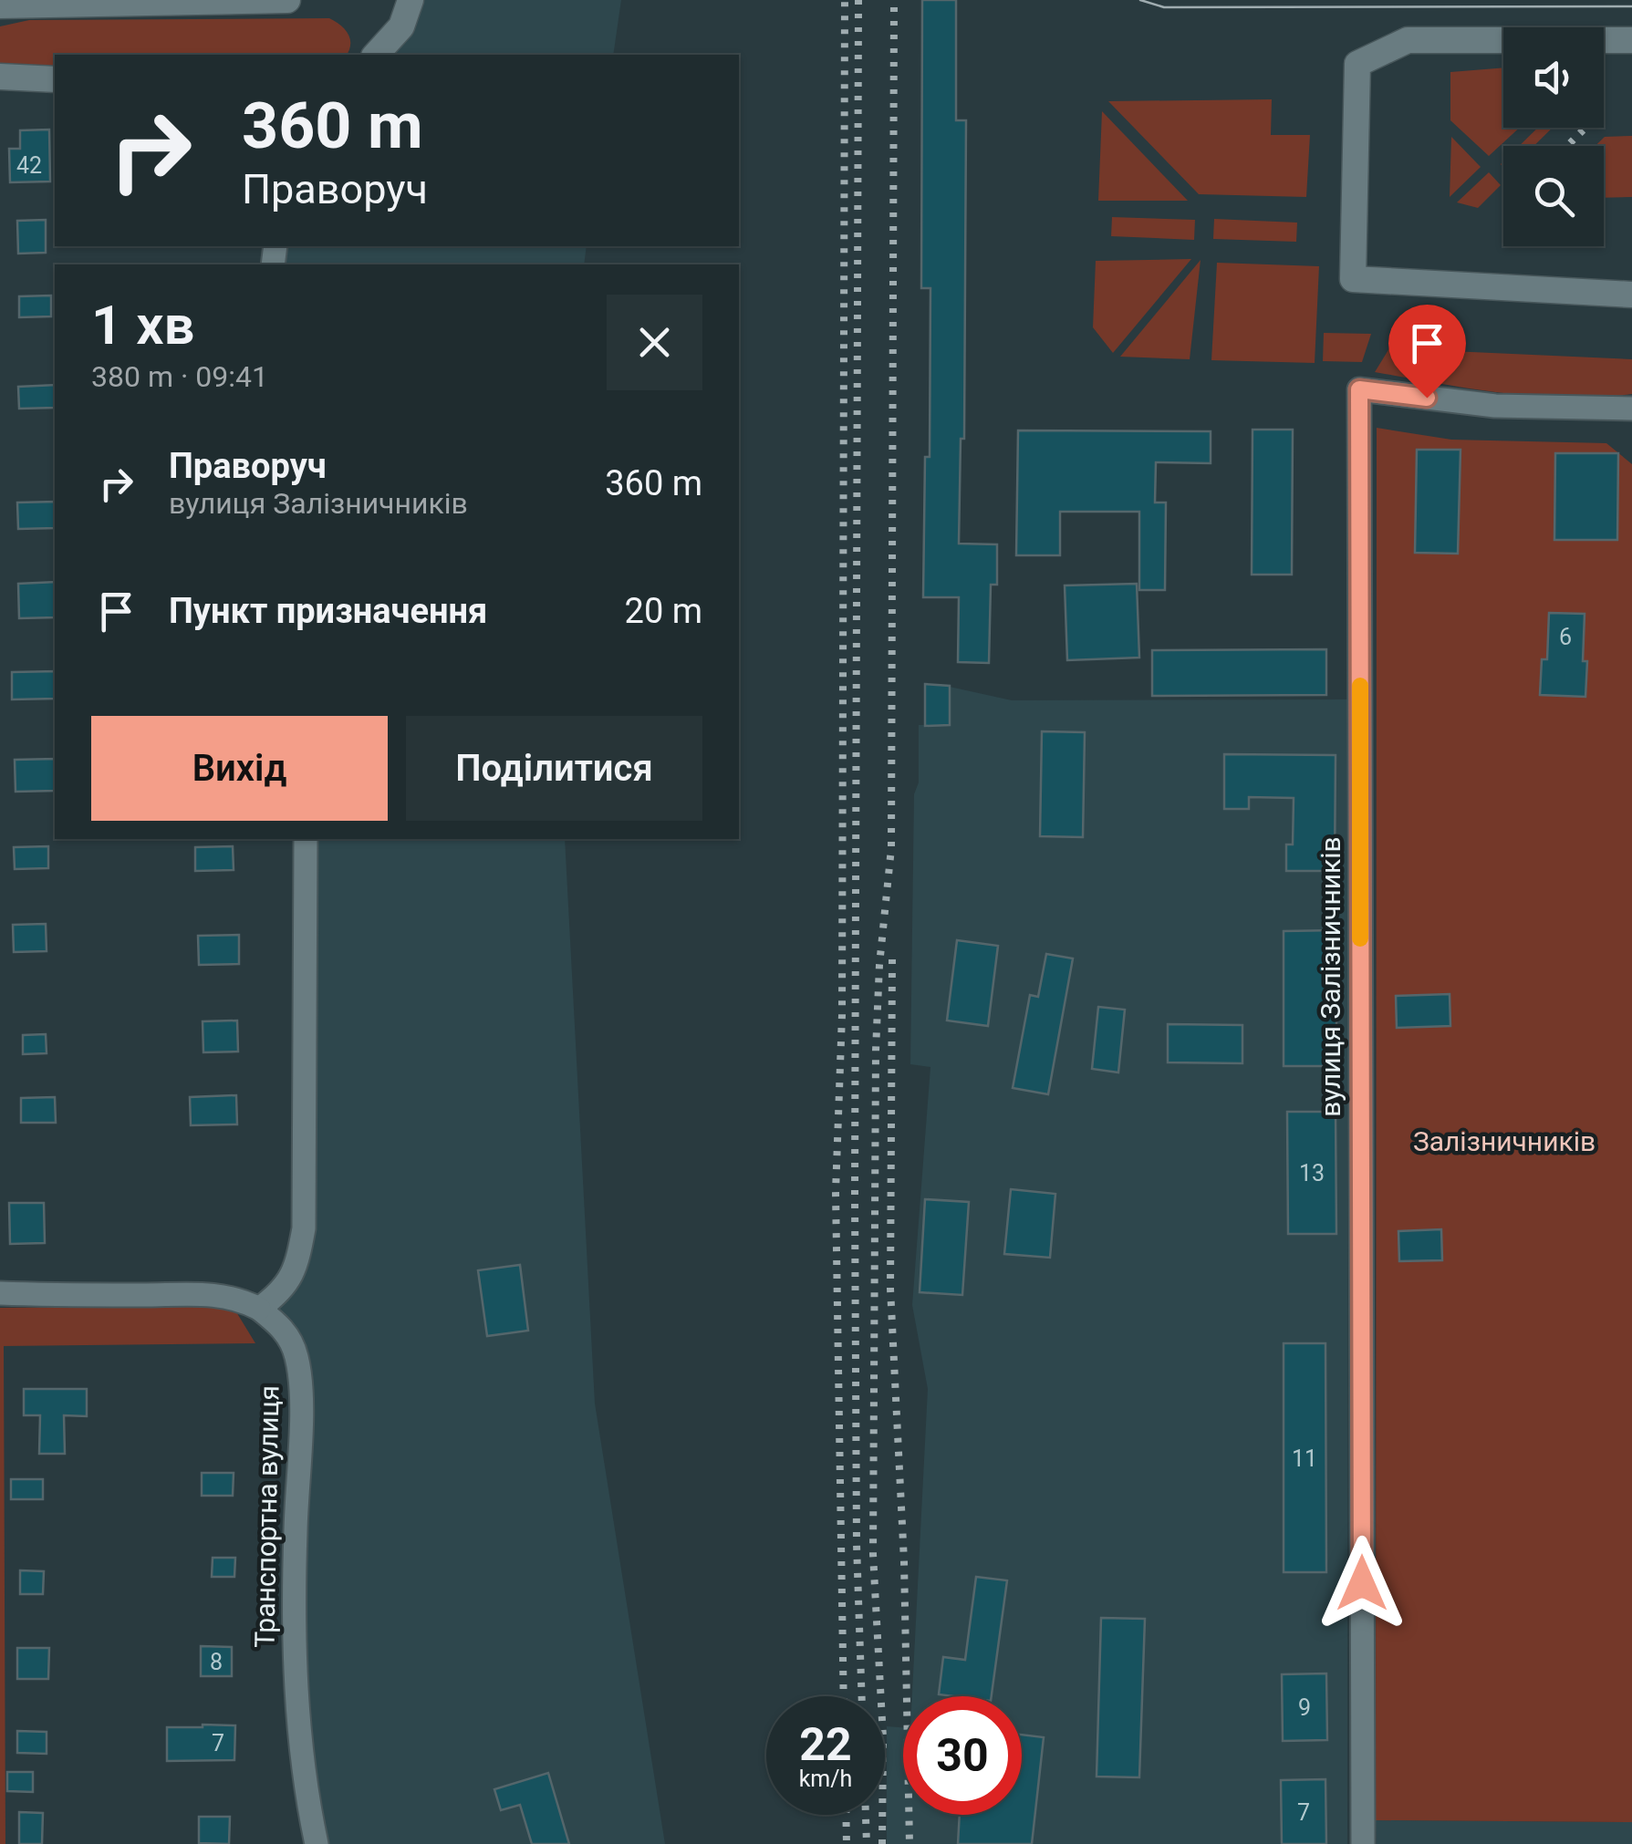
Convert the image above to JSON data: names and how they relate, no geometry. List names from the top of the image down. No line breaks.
{"streets":{"street":["вулиця Залізничників","Транспортна вулиця"]},"parks":["Залізничників"],"house_numbers":["42","6","13","11","8","9","7","7"],"page":{"turn":["360 m","Праворуч"],"heading":["1 хв","380 m · 09:41"],"list":[{"name":"Праворуч","note":"вулиця Залізничників","value":"360 m"},{"name":"Пункт призначення","value":"20 m"}],"buttons":["Вихід","Поділитися"],"speed":"22 km/h","limit":"30"}}
